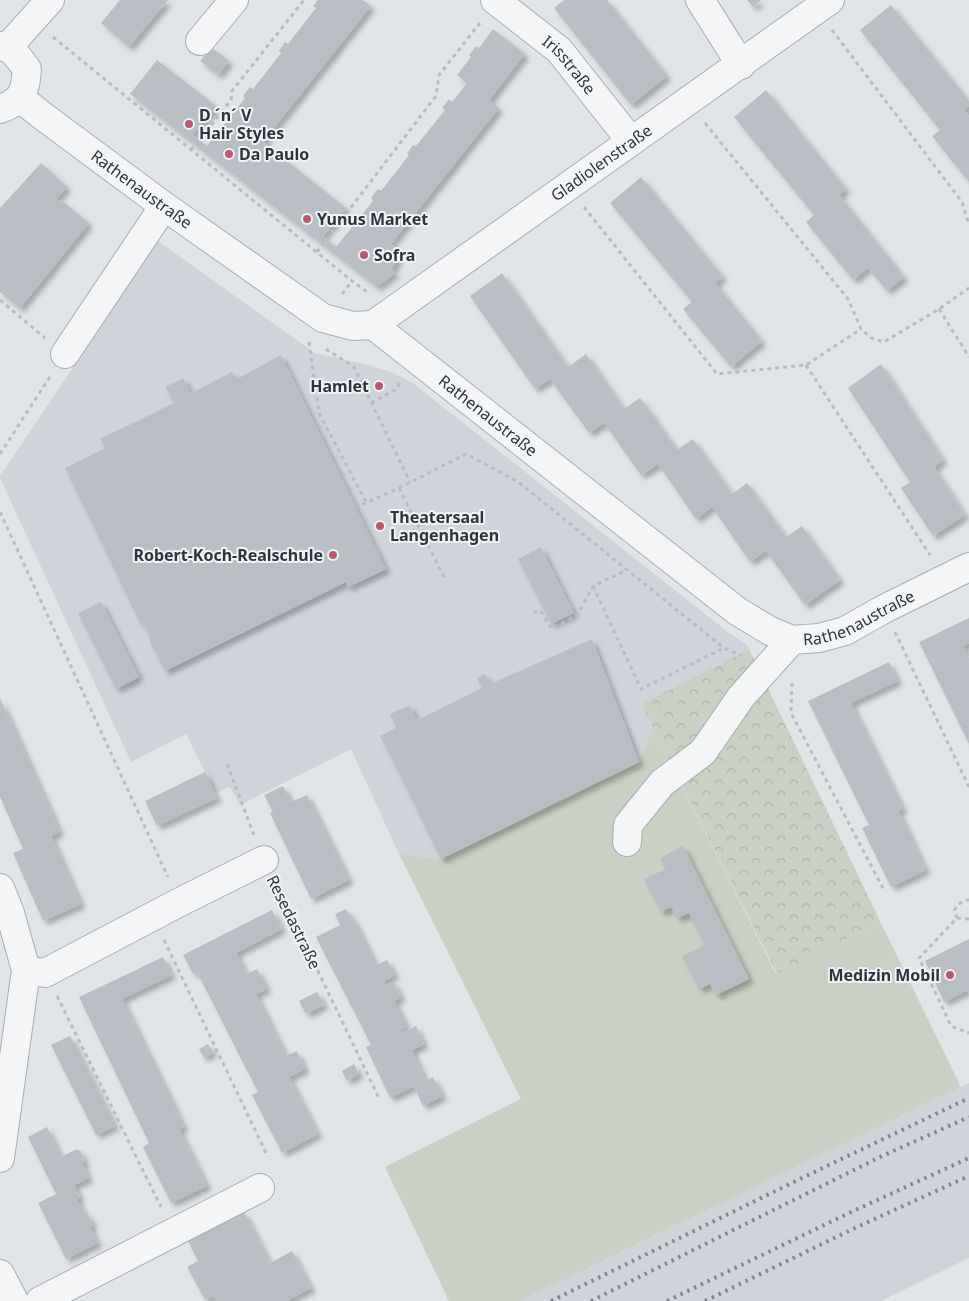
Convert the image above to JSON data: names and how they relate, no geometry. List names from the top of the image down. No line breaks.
{"streets":{"street":["Irisstraße","Gladiolenstraße","Rathenaustraße","Resedastraße"]},"crossings":[["Irisstraße","Gladiolenstraße"],["Gladiolenstraße","Rathenaustraße"]],"places":["D ´n´ V Hair Styles","Da Paulo","Yunus Market","Sofra","Hamlet","Theatersaal Langenhagen","Robert-Koch-Realschule","Medizin Mobil"]}
